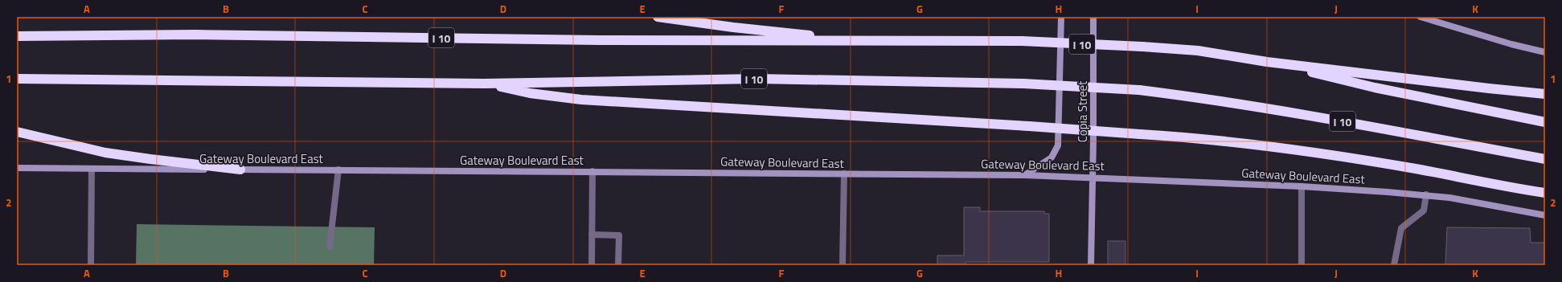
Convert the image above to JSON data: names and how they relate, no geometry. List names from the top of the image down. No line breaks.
{"streets":{"highway":["I 10"],"main road":["Copia Street","Gateway Boulevard East"]},"crossings":[["Copia Street","Gateway Boulevard East"]],"grid":{"columns":["A","B","C","D","E","F","G","H","I","J","K"],"rows":["1","2"]}}
